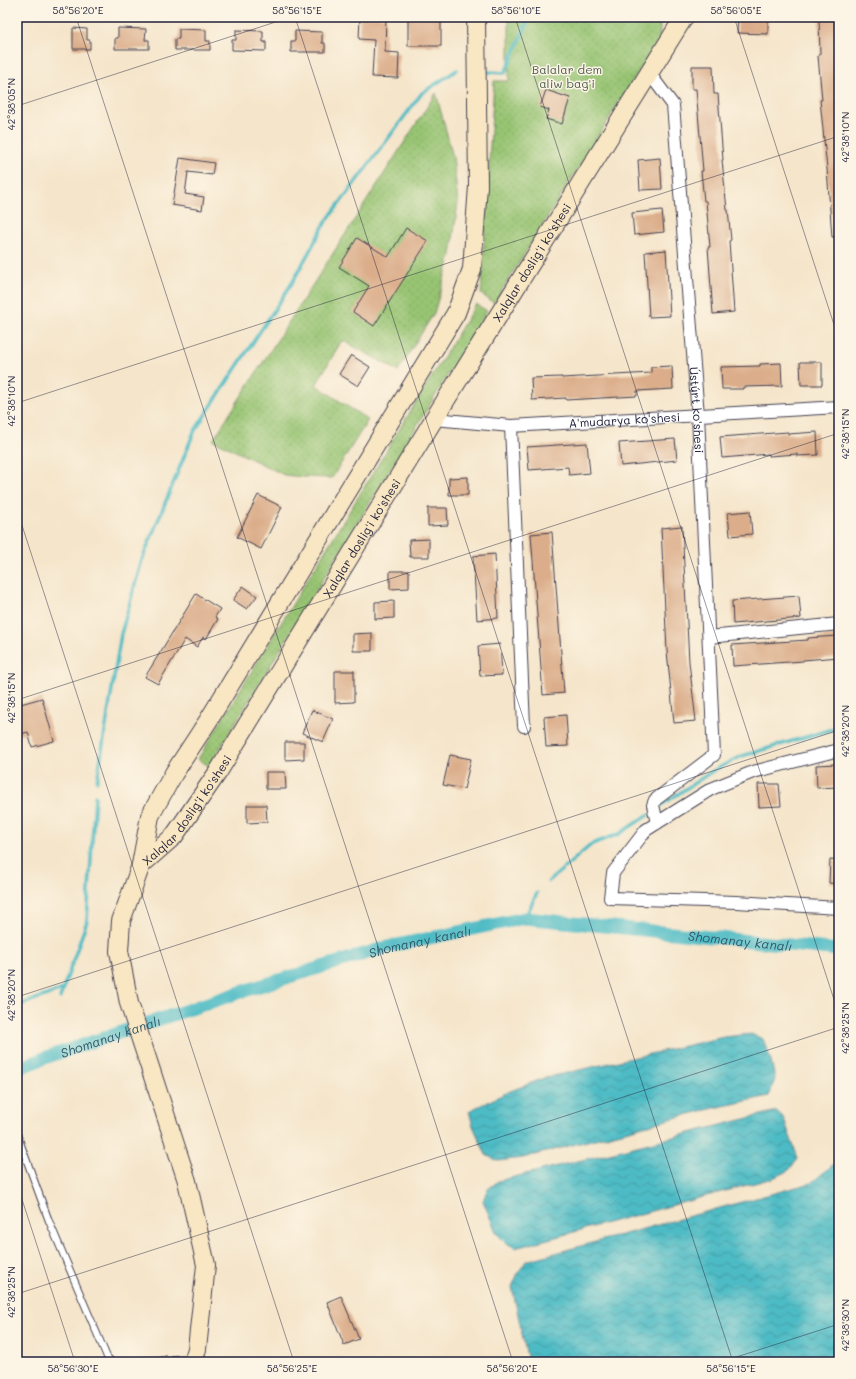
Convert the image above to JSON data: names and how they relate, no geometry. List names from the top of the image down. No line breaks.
{"streets":{"main road":["Xalqlar doslig'i ko'shesi"],"street":["Ústúrt ko'shesi","A'mudarya ko'shesi"]},"crossings":[["Xalqlar doslig'i ko'shesi","Ústúrt ko'shesi"],["Xalqlar doslig'i ko'shesi","A'mudarya ko'shesi"],["Ústúrt ko'shesi","A'mudarya ko'shesi"]],"water":["Shomanay kanalı"],"parks":["Balalar dem aliw bag'i"],"coordinates":["58°56'20\"E","58°56'15\"E","58°56'10\"E","58°56'05\"E","42°38'05\"N","42°38'10\"N","42°38'15\"N","42°38'20\"N","42°38'25\"N","42°38'30\"N","58°56'30\"E","58°56'25\"E"]}
